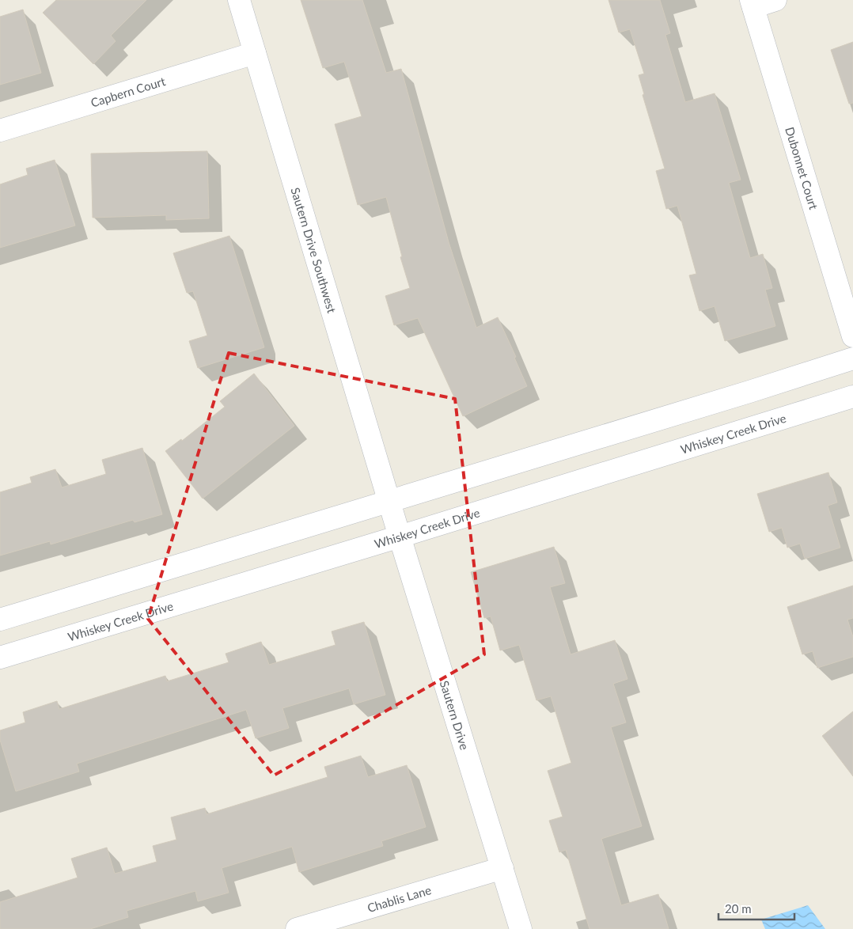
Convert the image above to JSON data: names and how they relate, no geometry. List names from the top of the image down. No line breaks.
{"streets":{"street":["Capbern Court","Dubonnet Court","Sautern Drive Southwest","Whiskey Creek Drive","Sautern Drive","Chablis Lane"]},"crossings":[["Capbern Court","Sautern Drive Southwest"],["Sautern Drive Southwest","Sautern Drive"],["Whiskey Creek Drive","Sautern Drive"],["Sautern Drive","Chablis Lane"]],"scale_bar":"20 m"}
